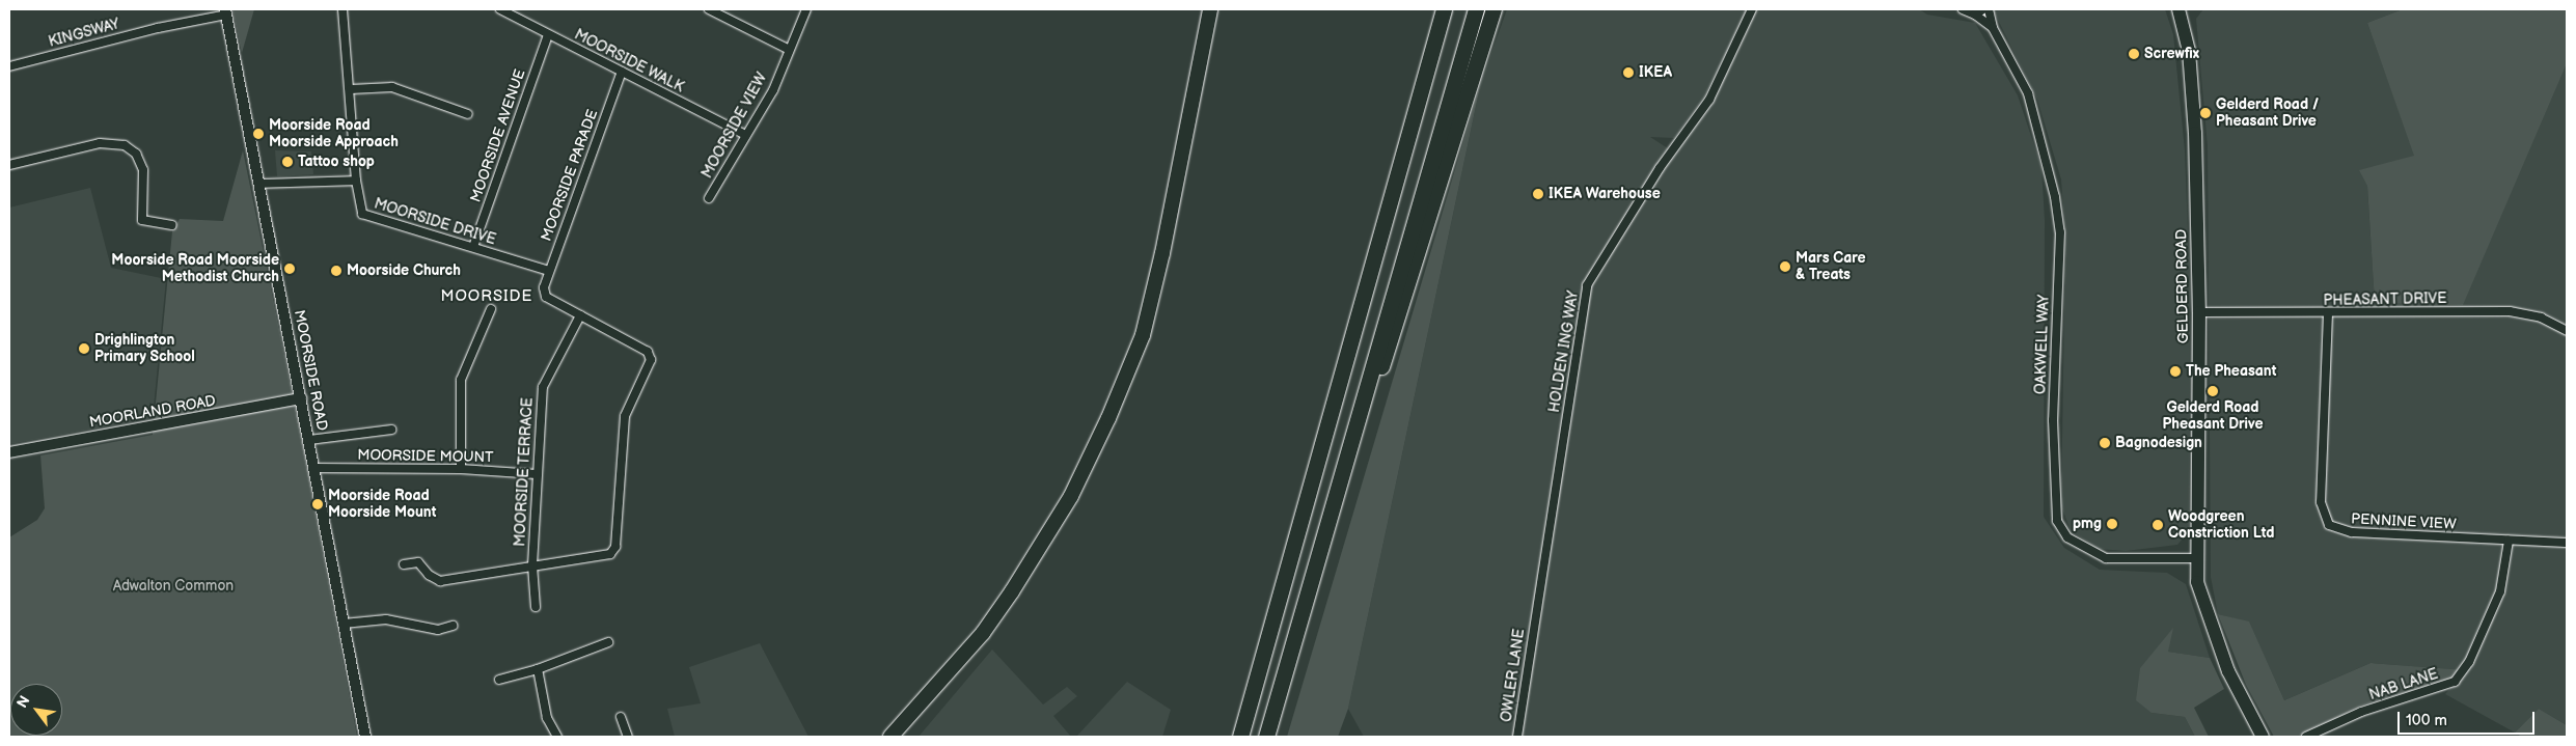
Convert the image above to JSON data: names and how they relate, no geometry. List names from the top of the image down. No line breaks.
{"streets":{"main road":["GELDERD ROAD"],"street":["KINGSWAY","MOORSIDE WALK","MOORSIDE VIEW","MOORSIDE AVENUE","MOORSIDE PARADE","MOORSIDE DRIVE","PHEASANT DRIVE","OAKWELL WAY","HOLDEN ING WAY","MOORSIDE ROAD","MOORLAND ROAD","MOORSIDE MOUNT","MOORSIDE TERRACE","PENNINE VIEW","OWLER LANE","NAB LANE"]},"crossings":[["KINGSWAY","MOORSIDE ROAD"],["MOORSIDE WALK","MOORSIDE VIEW"],["MOORSIDE WALK","MOORSIDE AVENUE"],["MOORSIDE WALK","MOORSIDE PARADE"],["MOORSIDE AVENUE","MOORSIDE DRIVE"],["MOORSIDE PARADE","MOORSIDE DRIVE"],["MOORSIDE PARADE","MOORSIDE TERRACE"],["GELDERD ROAD","PHEASANT DRIVE"],["GELDERD ROAD","OAKWELL WAY"],["PHEASANT DRIVE","PENNINE VIEW"],["HOLDEN ING WAY","OWLER LANE"],["MOORSIDE ROAD","MOORLAND ROAD"],["MOORSIDE ROAD","MOORSIDE MOUNT"],["MOORSIDE MOUNT","MOORSIDE TERRACE"],["PENNINE VIEW","NAB LANE"]],"districts":["MOORSIDE"],"parks":["Adwalton Common"],"places":["Screwfix","IKEA","Gelderd Road / Pheasant Drive","Moorside Road Moorside Approach","Tattoo shop","IKEA Warehouse","Mars Care & Treats","Moorside Road Moorside Methodist Church","Moorside Church","Drighlington Primary School","The Pheasant","Gelderd Road Pheasant Drive","Bagnodesign","Moorside Road Moorside Mount","pmg","Woodgreen Constriction Ltd"],"scale_bar":"100 m","north":"top left"}
